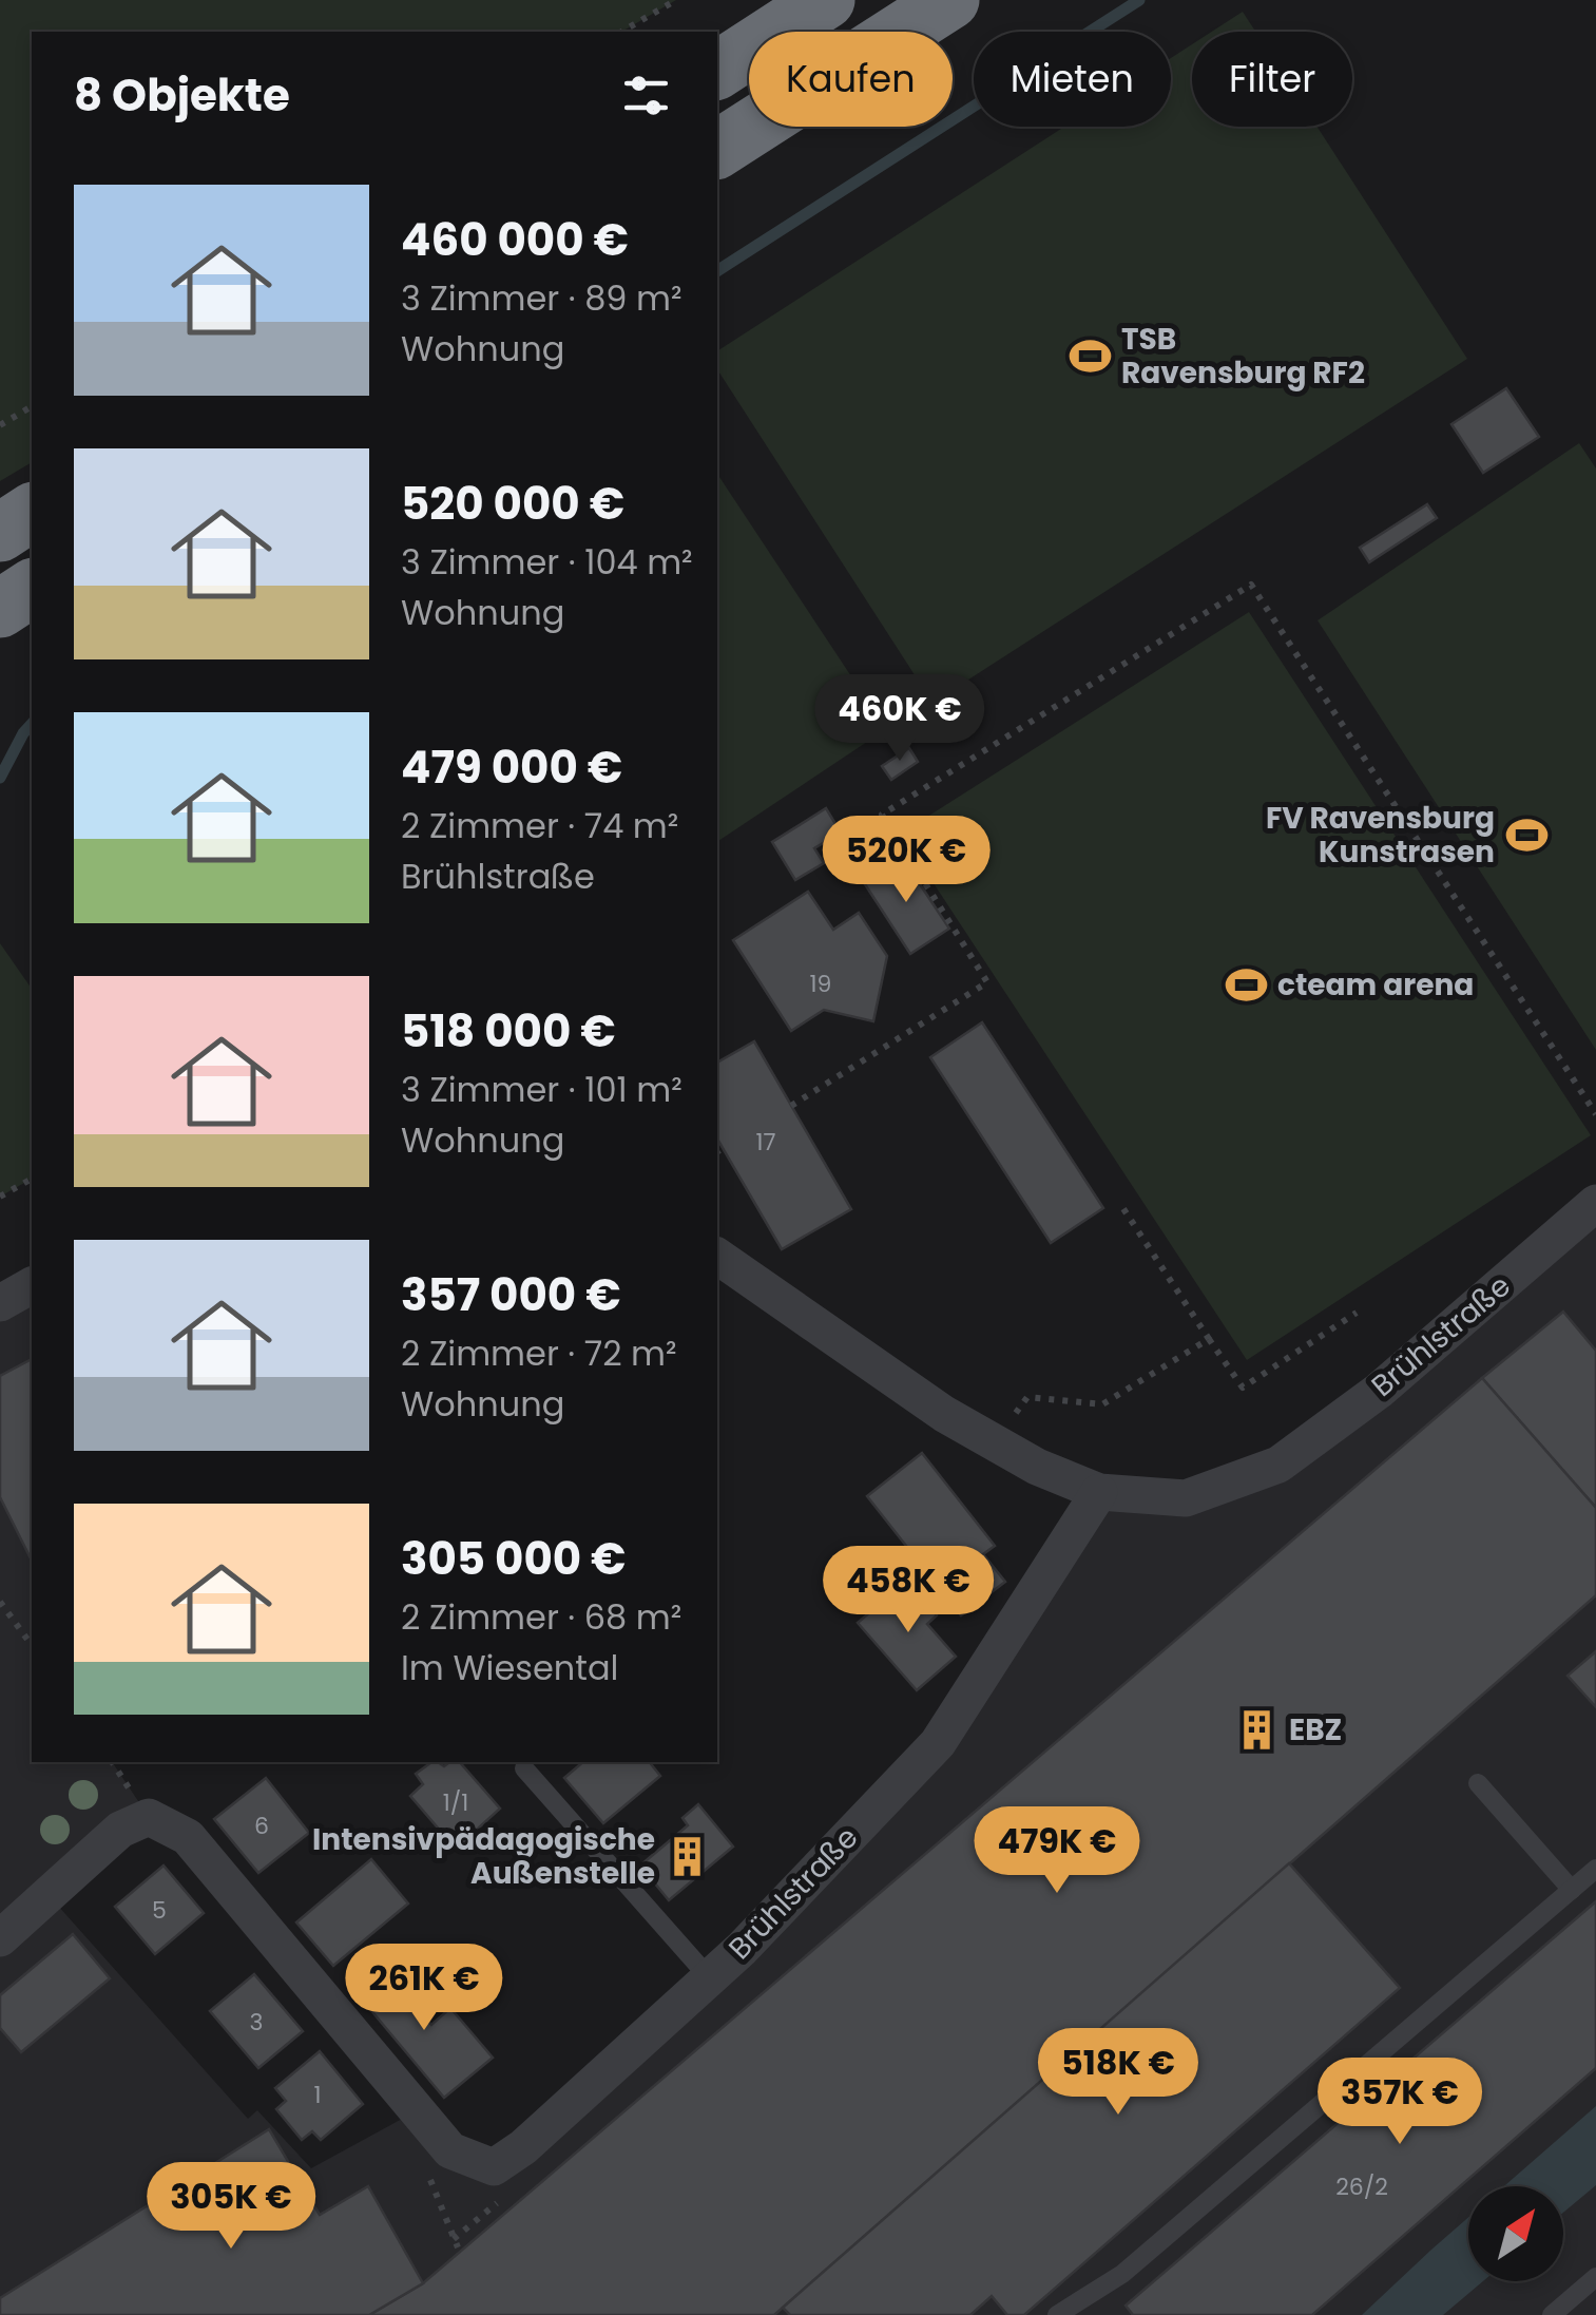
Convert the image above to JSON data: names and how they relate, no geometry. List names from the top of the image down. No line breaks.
{"streets":{"street":["Brühlstraße"]},"places":{"sports":["TSB Ravensburg RF2","FV Ravensburg Kunstrasen","cteam arena"],"building":["EBZ","Intensivpädagogische Außenstelle"]},"house_numbers":["19","17","1/1","6","5","3","1","26/2"],"north":"top right","page":{"chip":["Kaufen","Mieten","Filter"],"heading":"8 Objekte","list":[{"name":"460 000 €","note":"3 Zimmer · 89 m² · Wohnung"},{"name":"520 000 €","note":"3 Zimmer · 104 m² · Wohnung"},{"name":"479 000 €","note":"2 Zimmer · 74 m² · Brühlstraße"},{"name":"518 000 €","note":"3 Zimmer · 101 m² · Wohnung"},{"name":"357 000 €","note":"2 Zimmer · 72 m² · Wohnung"},{"name":"305 000 €","note":"2 Zimmer · 68 m² · Im Wiesental"}],"price":["460K €","520K €","458K €","479K €","261K €","518K €","357K €","305K €"]}}
